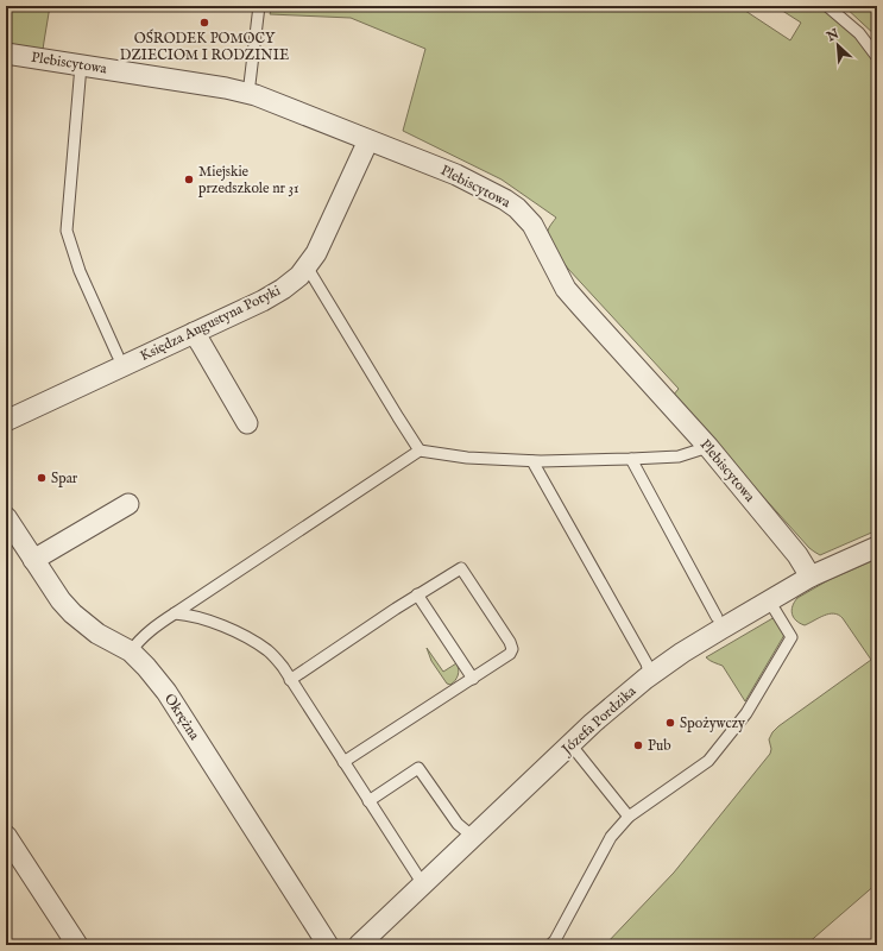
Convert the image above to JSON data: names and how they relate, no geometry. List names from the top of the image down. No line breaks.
{"streets":{"street":["Plebiscytowa","Księdza Augustyna Potyki","Okrężna","Józefa Pordzika"]},"crossings":[["Plebiscytowa","Księdza Augustyna Potyki"],["Plebiscytowa","Józefa Pordzika"]],"places":["OŚRODEK POMOCY DZIECIOM I RODZINIE","Miejskie przedszkole nr 31","Spar","Spożywczy","Pub"],"north":"top left"}
